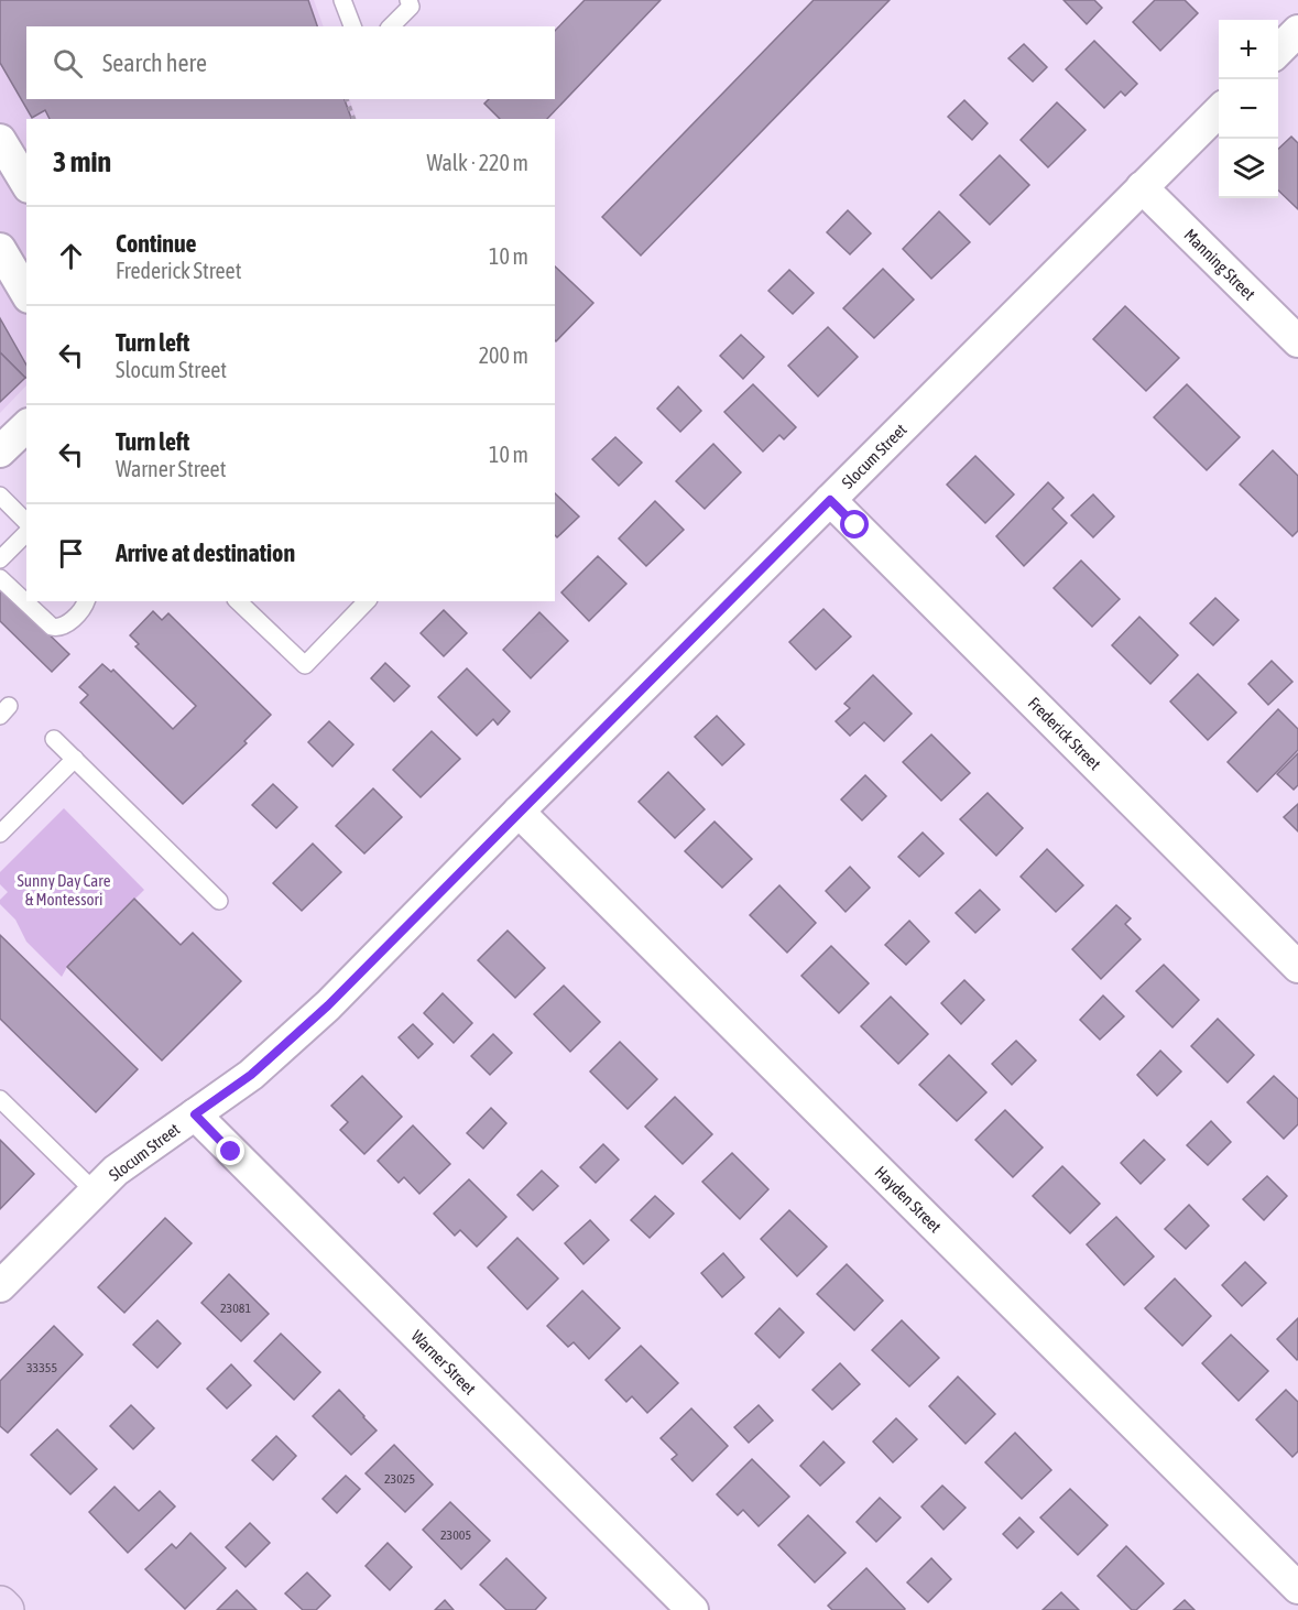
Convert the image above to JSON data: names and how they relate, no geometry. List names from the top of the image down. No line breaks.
{"streets":{"street":["Manning Street","Slocum Street","Frederick Street","Hayden Street","Warner Street"]},"crossings":[["Manning Street","Slocum Street"],["Slocum Street","Frederick Street"],["Slocum Street","Hayden Street"],["Slocum Street","Warner Street"]],"parks":["Sunny Day Care & Montessori"],"house_numbers":["23081","33355","23025","23005"],"page":{"map_buttons":["+","−"],"search":"Search here","heading":["3 min","Walk · 220 m"],"list":[["Continue","Frederick Street","10 m"],["Turn left","Slocum Street","200 m"],["Turn left","Warner Street","10 m"],"Arrive at destination"]}}
